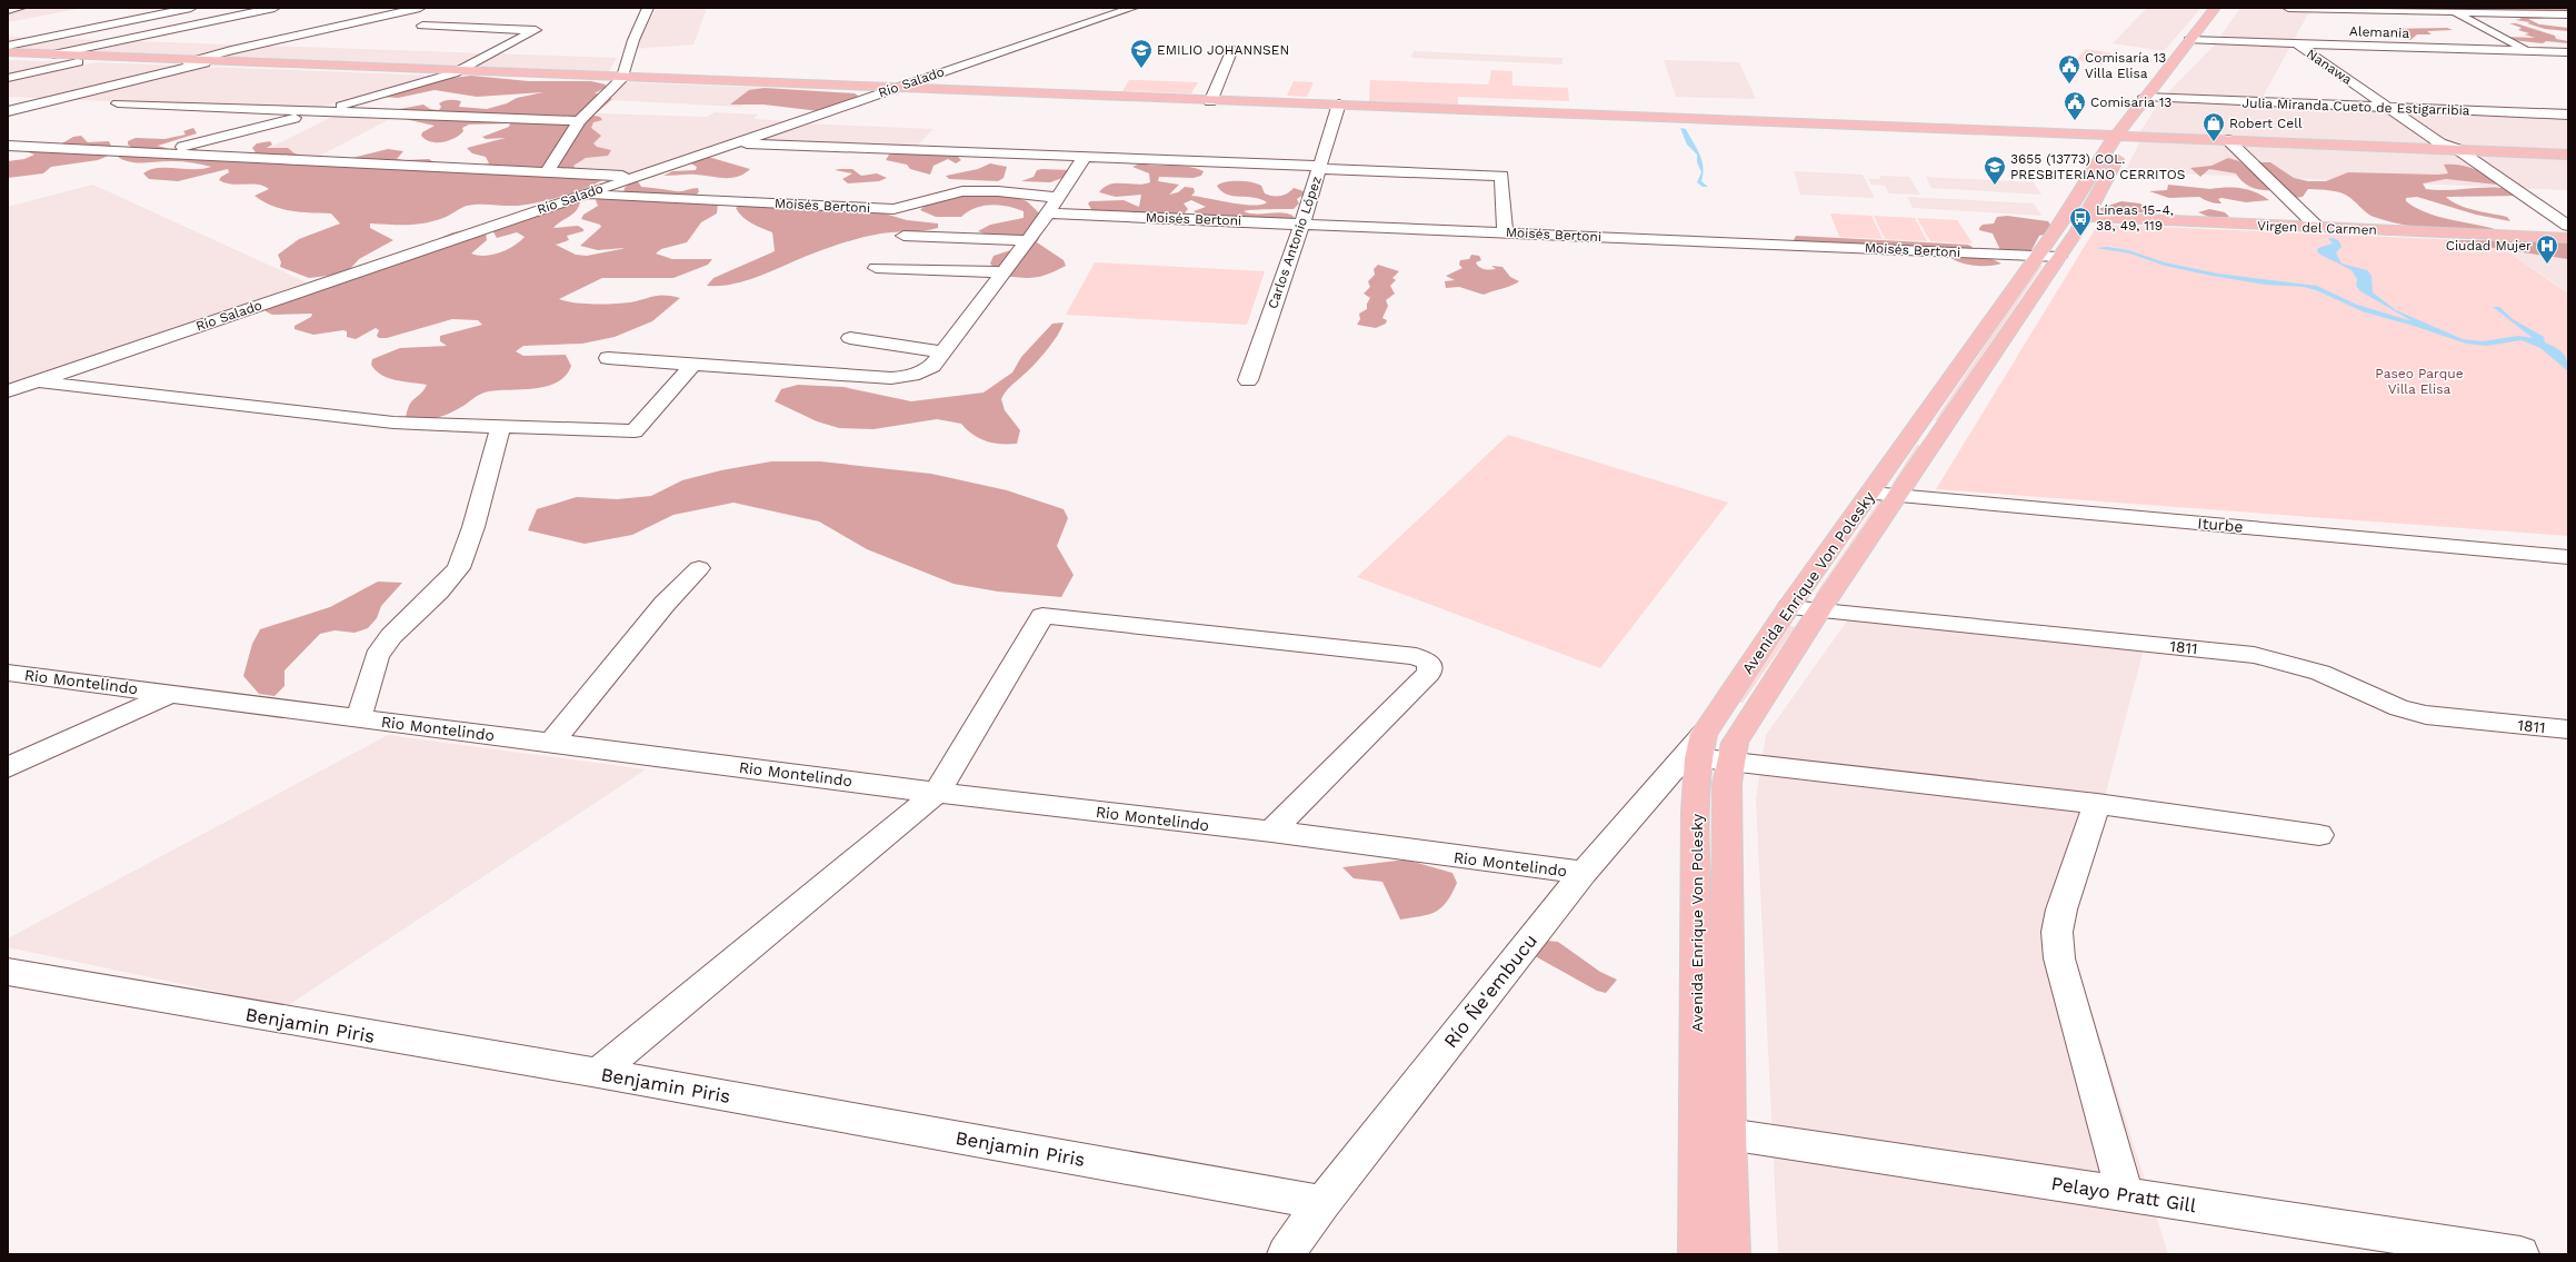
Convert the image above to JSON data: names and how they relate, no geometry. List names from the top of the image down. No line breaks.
{"streets":{"main road":["Virgen del Carmen","Avenida Enrique Von Polesky"],"street":["Alemania","Nanawa","Río Salado","Julia Miranda Cueto de Estigarribia","Moisés Bertoni","Carlos Antonio López","Iturbe","1811","Rio Montelindo","Río Ñe'embucu","Benjamin Piris","Pelayo Pratt Gill"]},"crossings":[["Alemania","Nanawa"],["Alemania","Avenida Enrique Von Polesky"],["Nanawa","Julia Miranda Cueto de Estigarribia"],["Río Salado","Moisés Bertoni"],["Julia Miranda Cueto de Estigarribia","Avenida Enrique Von Polesky"],["Moisés Bertoni","Carlos Antonio López"],["Moisés Bertoni","Avenida Enrique Von Polesky"],["Virgen del Carmen","Avenida Enrique Von Polesky"],["Iturbe","Avenida Enrique Von Polesky"],["Avenida Enrique Von Polesky","1811"],["Avenida Enrique Von Polesky","Río Ñe'embucu"],["Avenida Enrique Von Polesky","Pelayo Pratt Gill"],["Rio Montelindo","Río Ñe'embucu"],["Río Ñe'embucu","Benjamin Piris"]],"parks":["Paseo Parque Villa Elisa"],"places":{"school or university":["EMILIO JOHANNSEN","3655 (13773) COL. PRESBITERIANO CERRITOS"],"public building":["Comisaría 13 Villa Elisa","Comisaria 13"],"shop":["Robert Cell"],"bus stop":["Líneas 15-4, 38, 49, 119"],"hospital":["Ciudad Mujer"]}}
